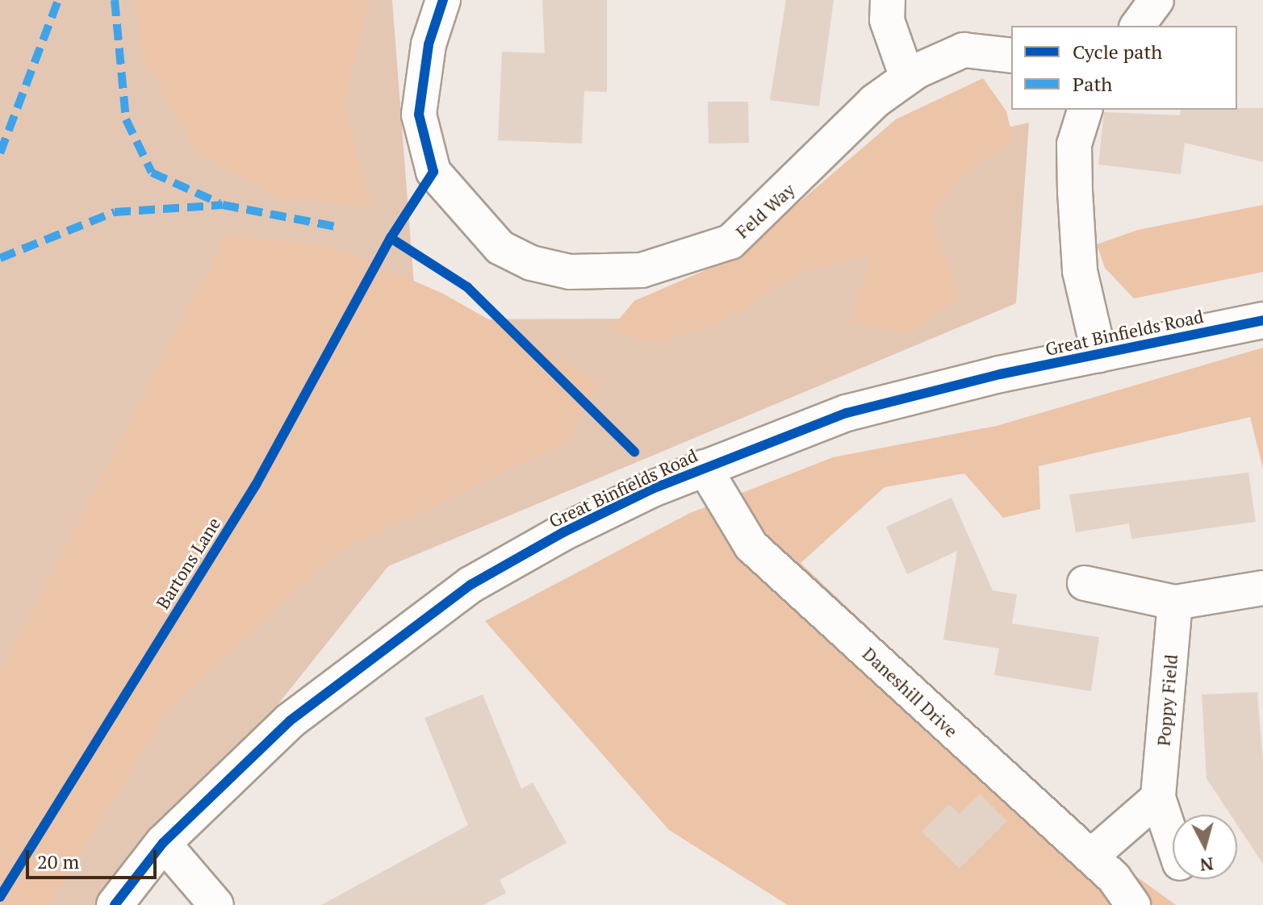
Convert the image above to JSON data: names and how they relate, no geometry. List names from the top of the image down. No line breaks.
{"streets":{"street":["Feld Way","Great Binfields Road","Daneshill Drive","Poppy Field"],"cycle path":["Bartons Lane"]},"crossings":[["Great Binfields Road","Daneshill Drive"]],"legend":["Cycle path","Path"],"scale_bar":"20 m","north":"bottom"}
